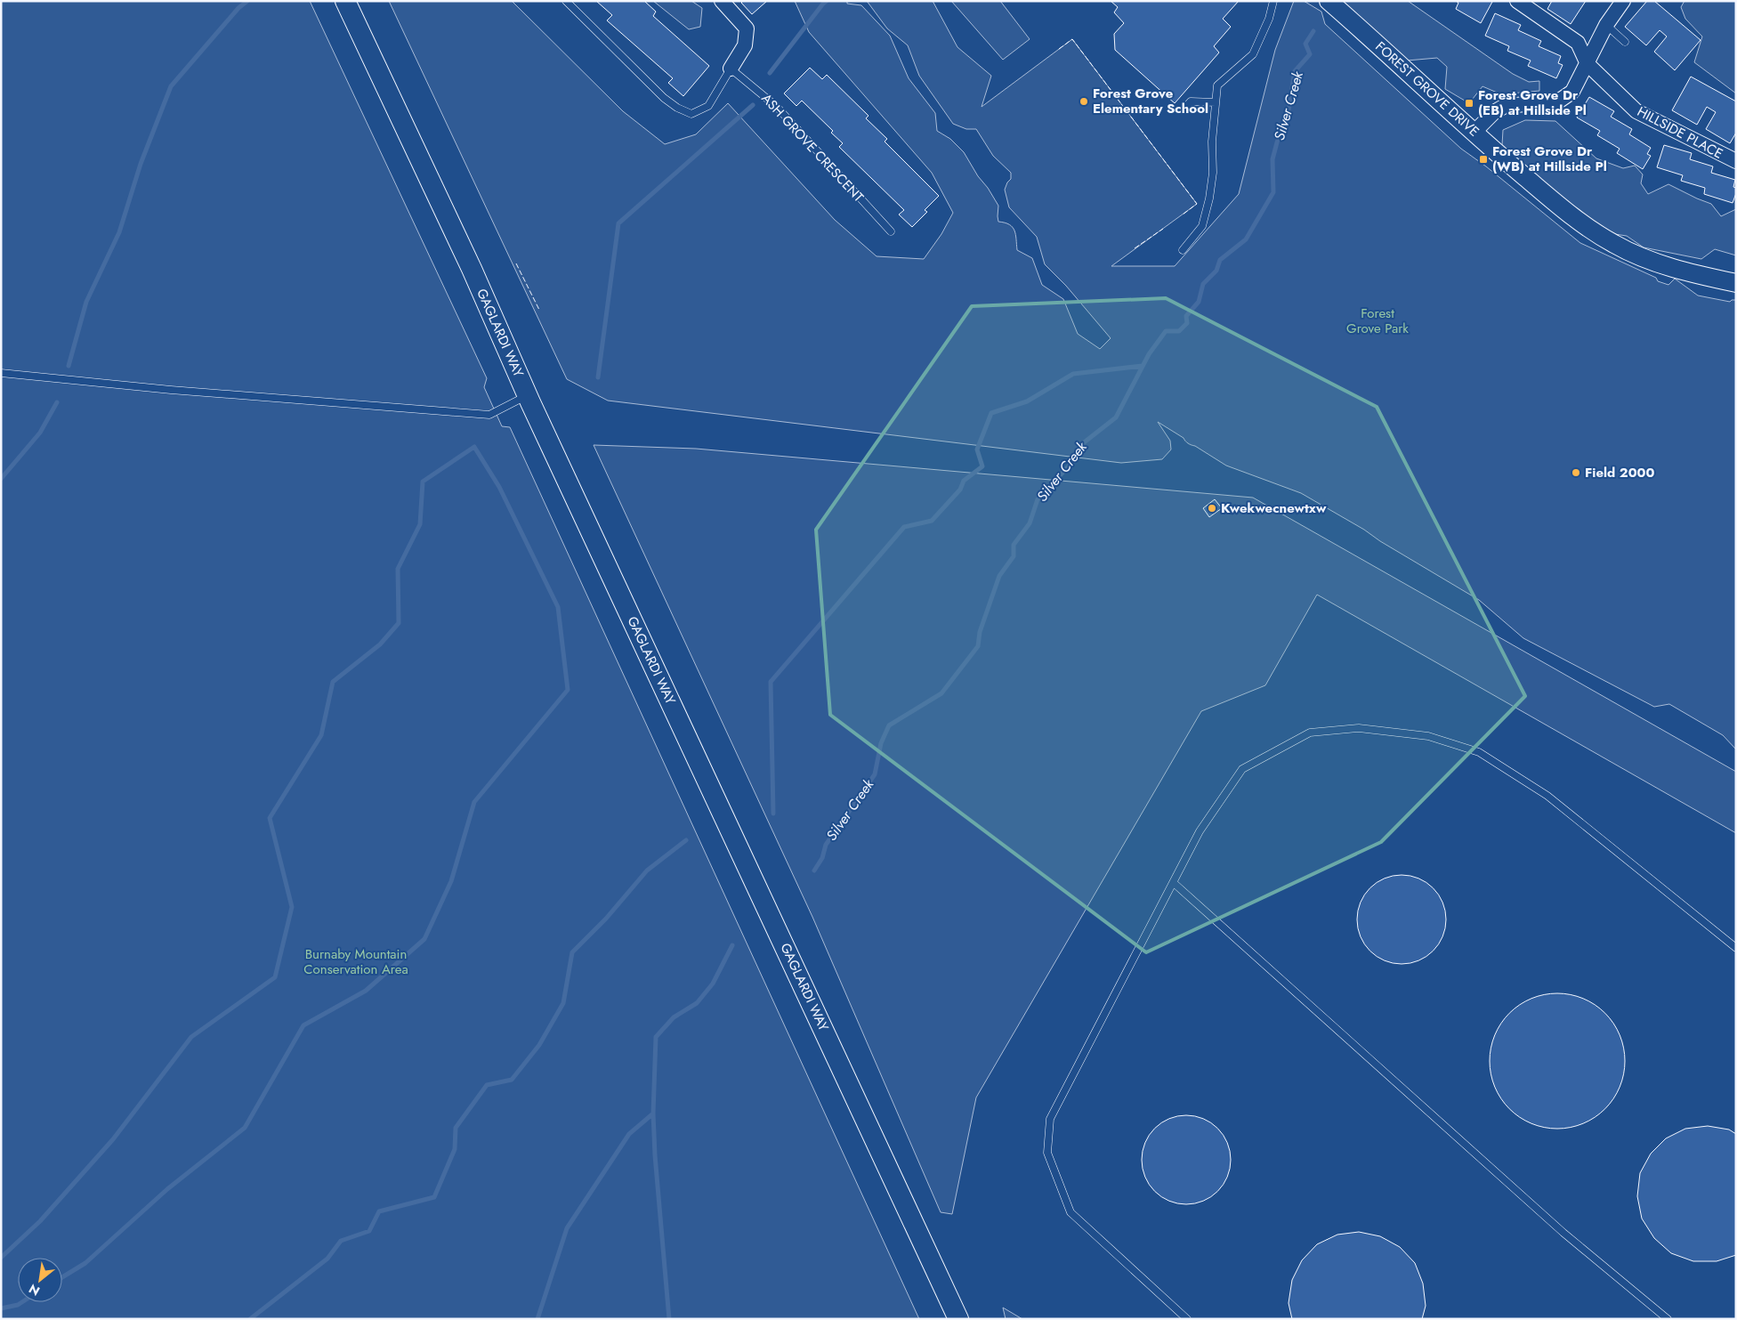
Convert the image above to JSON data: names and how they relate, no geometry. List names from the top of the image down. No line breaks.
{"streets":{"main road":["GAGLARDI WAY"],"street":["FOREST GROVE DRIVE","HILLSIDE PLACE"],"lane":["ASH GROVE CRESCENT"]},"water":["Silver Creek"],"parks":["Forest Grove Park","Burnaby Mountain Conservation Area"],"places":{"other":["Forest Grove Elementary School","Field 2000","Kwekwecnewtxw"],"transit":["Forest Grove Dr (EB) at Hillside Pl","Forest Grove Dr (WB) at Hillside Pl"]},"north":"bottom left"}
